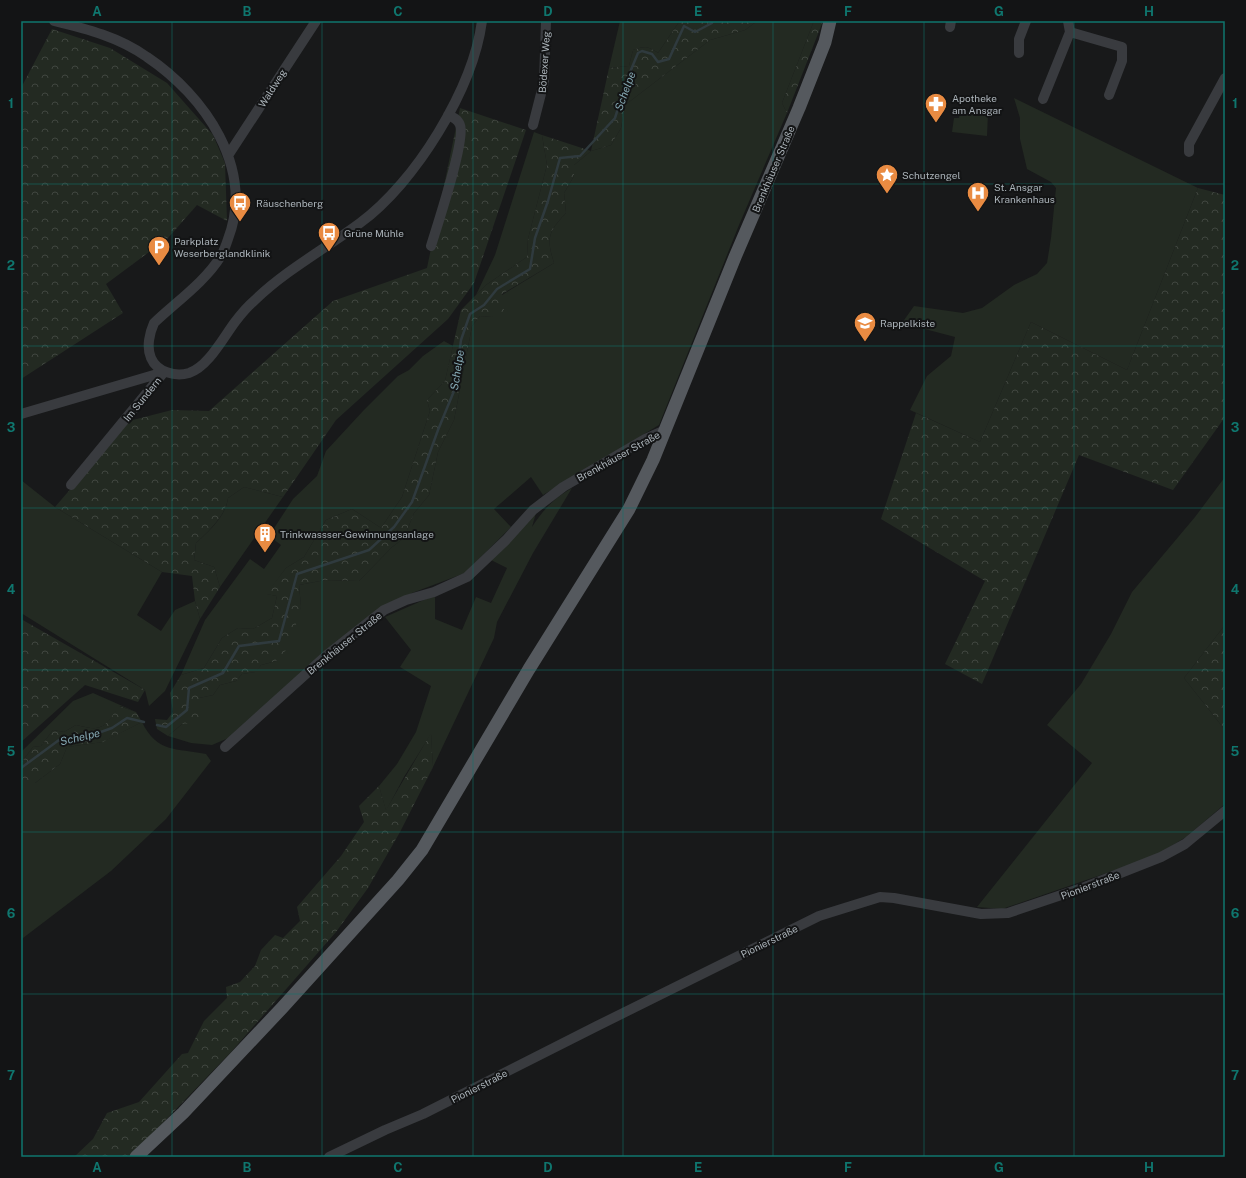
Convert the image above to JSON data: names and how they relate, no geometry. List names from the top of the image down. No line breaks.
{"streets":{"main road":["Brenkhäuser Straße"],"street":["Bödexer Weg","Waldweg","Im Sundern","Pionierstraße"]},"water":["Schelpe"],"places":{"pharmacy":["Apotheke am Ansgar"],"place":["Schutzengel"],"hospital":["St. Ansgar Krankenhaus"],"bus stop":["Räuschenberg","Grüne Mühle"],"parking":["Parkplatz Weserberglandklinik"],"school or university":["Rappelkiste"],"building":["Trinkwassser-Gewinnungsanlage"]},"grid":{"columns":["A","B","C","D","E","F","G","H"],"rows":["1","2","3","4","5","6","7"]}}
